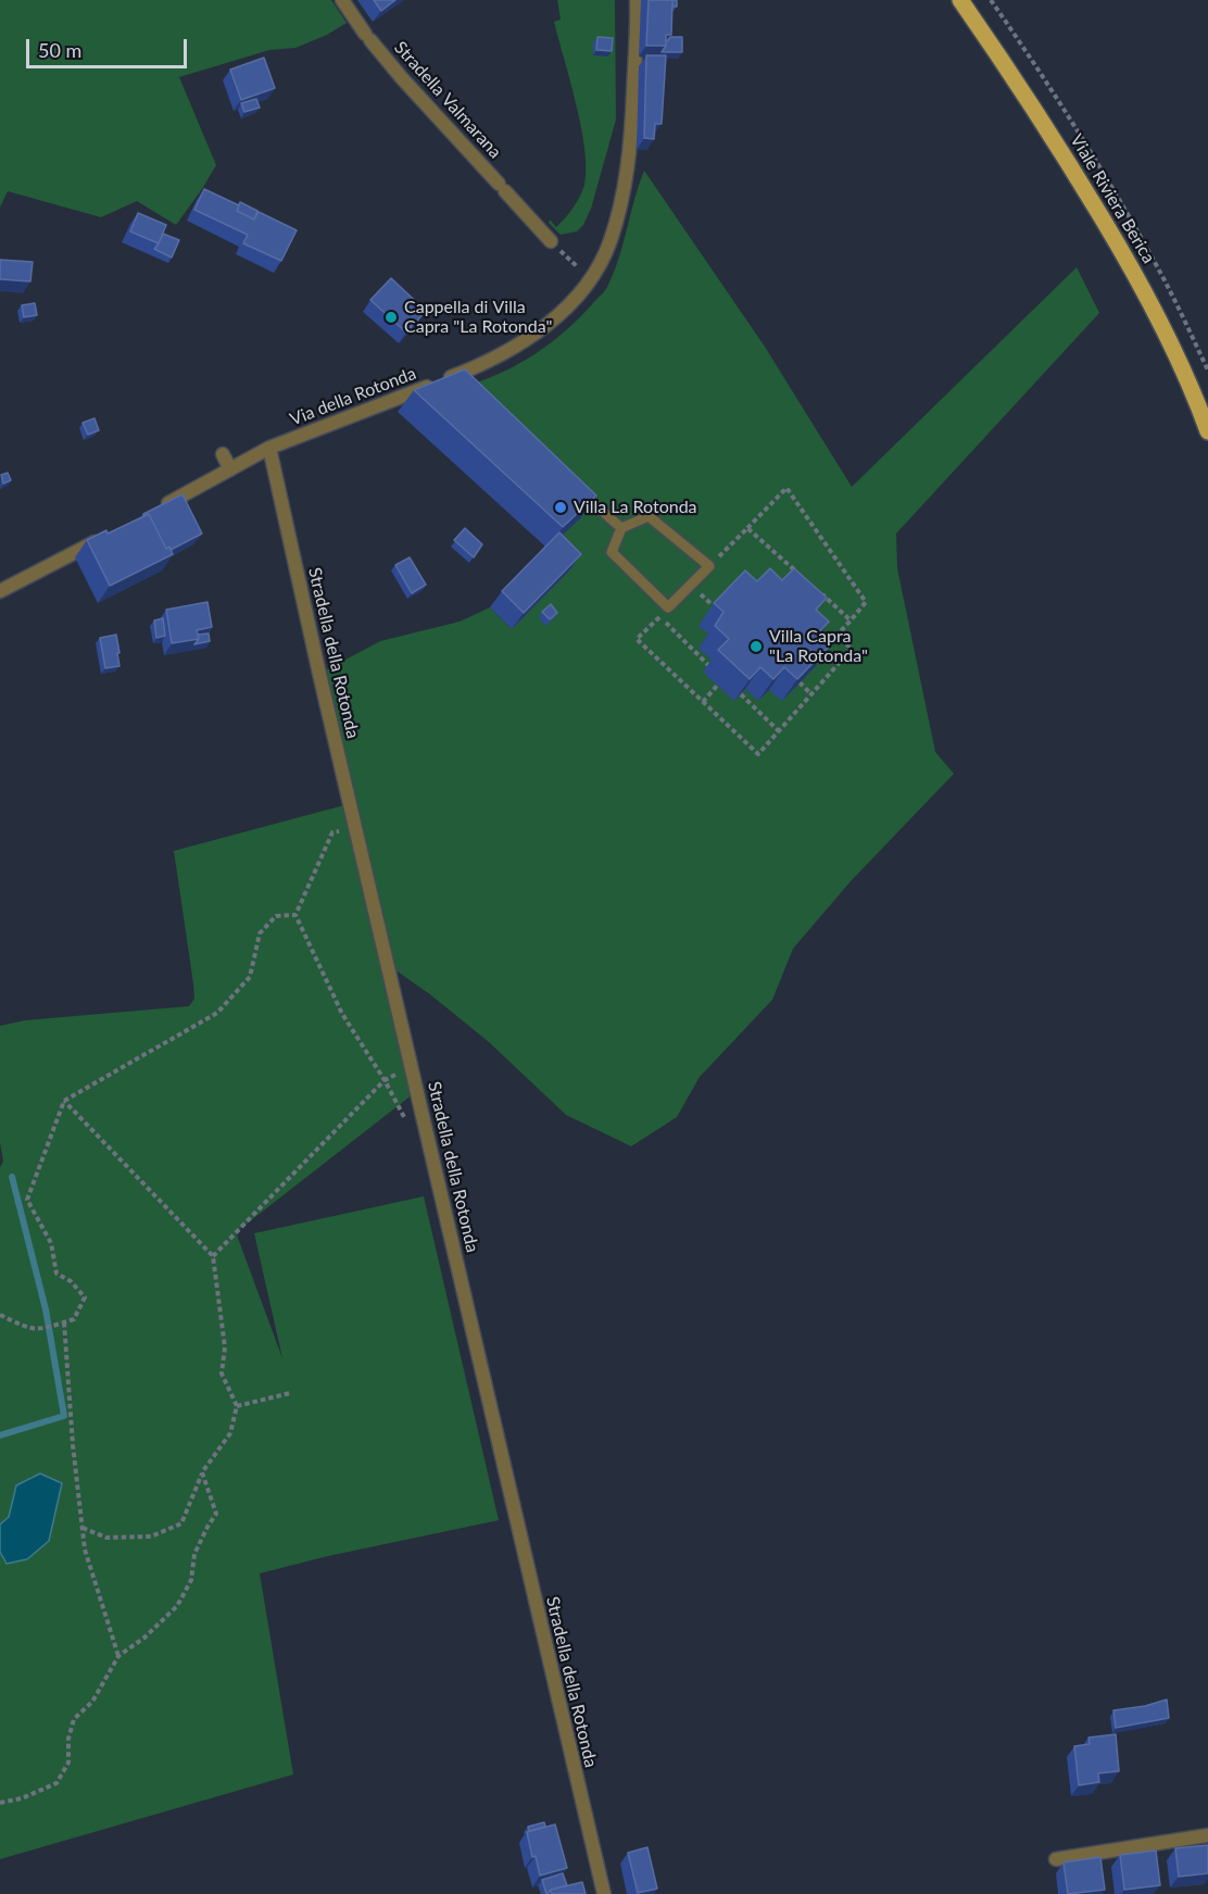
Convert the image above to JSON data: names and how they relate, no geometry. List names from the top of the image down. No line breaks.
{"streets":{"main road":["Viale Riviera Berica"],"street":["Stradella Valmarana","Via della Rotonda","Stradella della Rotonda"]},"crossings":[["Via della Rotonda","Stradella della Rotonda"]],"places":["Cappella di Villa Capra \"La Rotonda\"","Villa La Rotonda","Villa Capra \"La Rotonda\""],"scale_bar":"50 m"}
